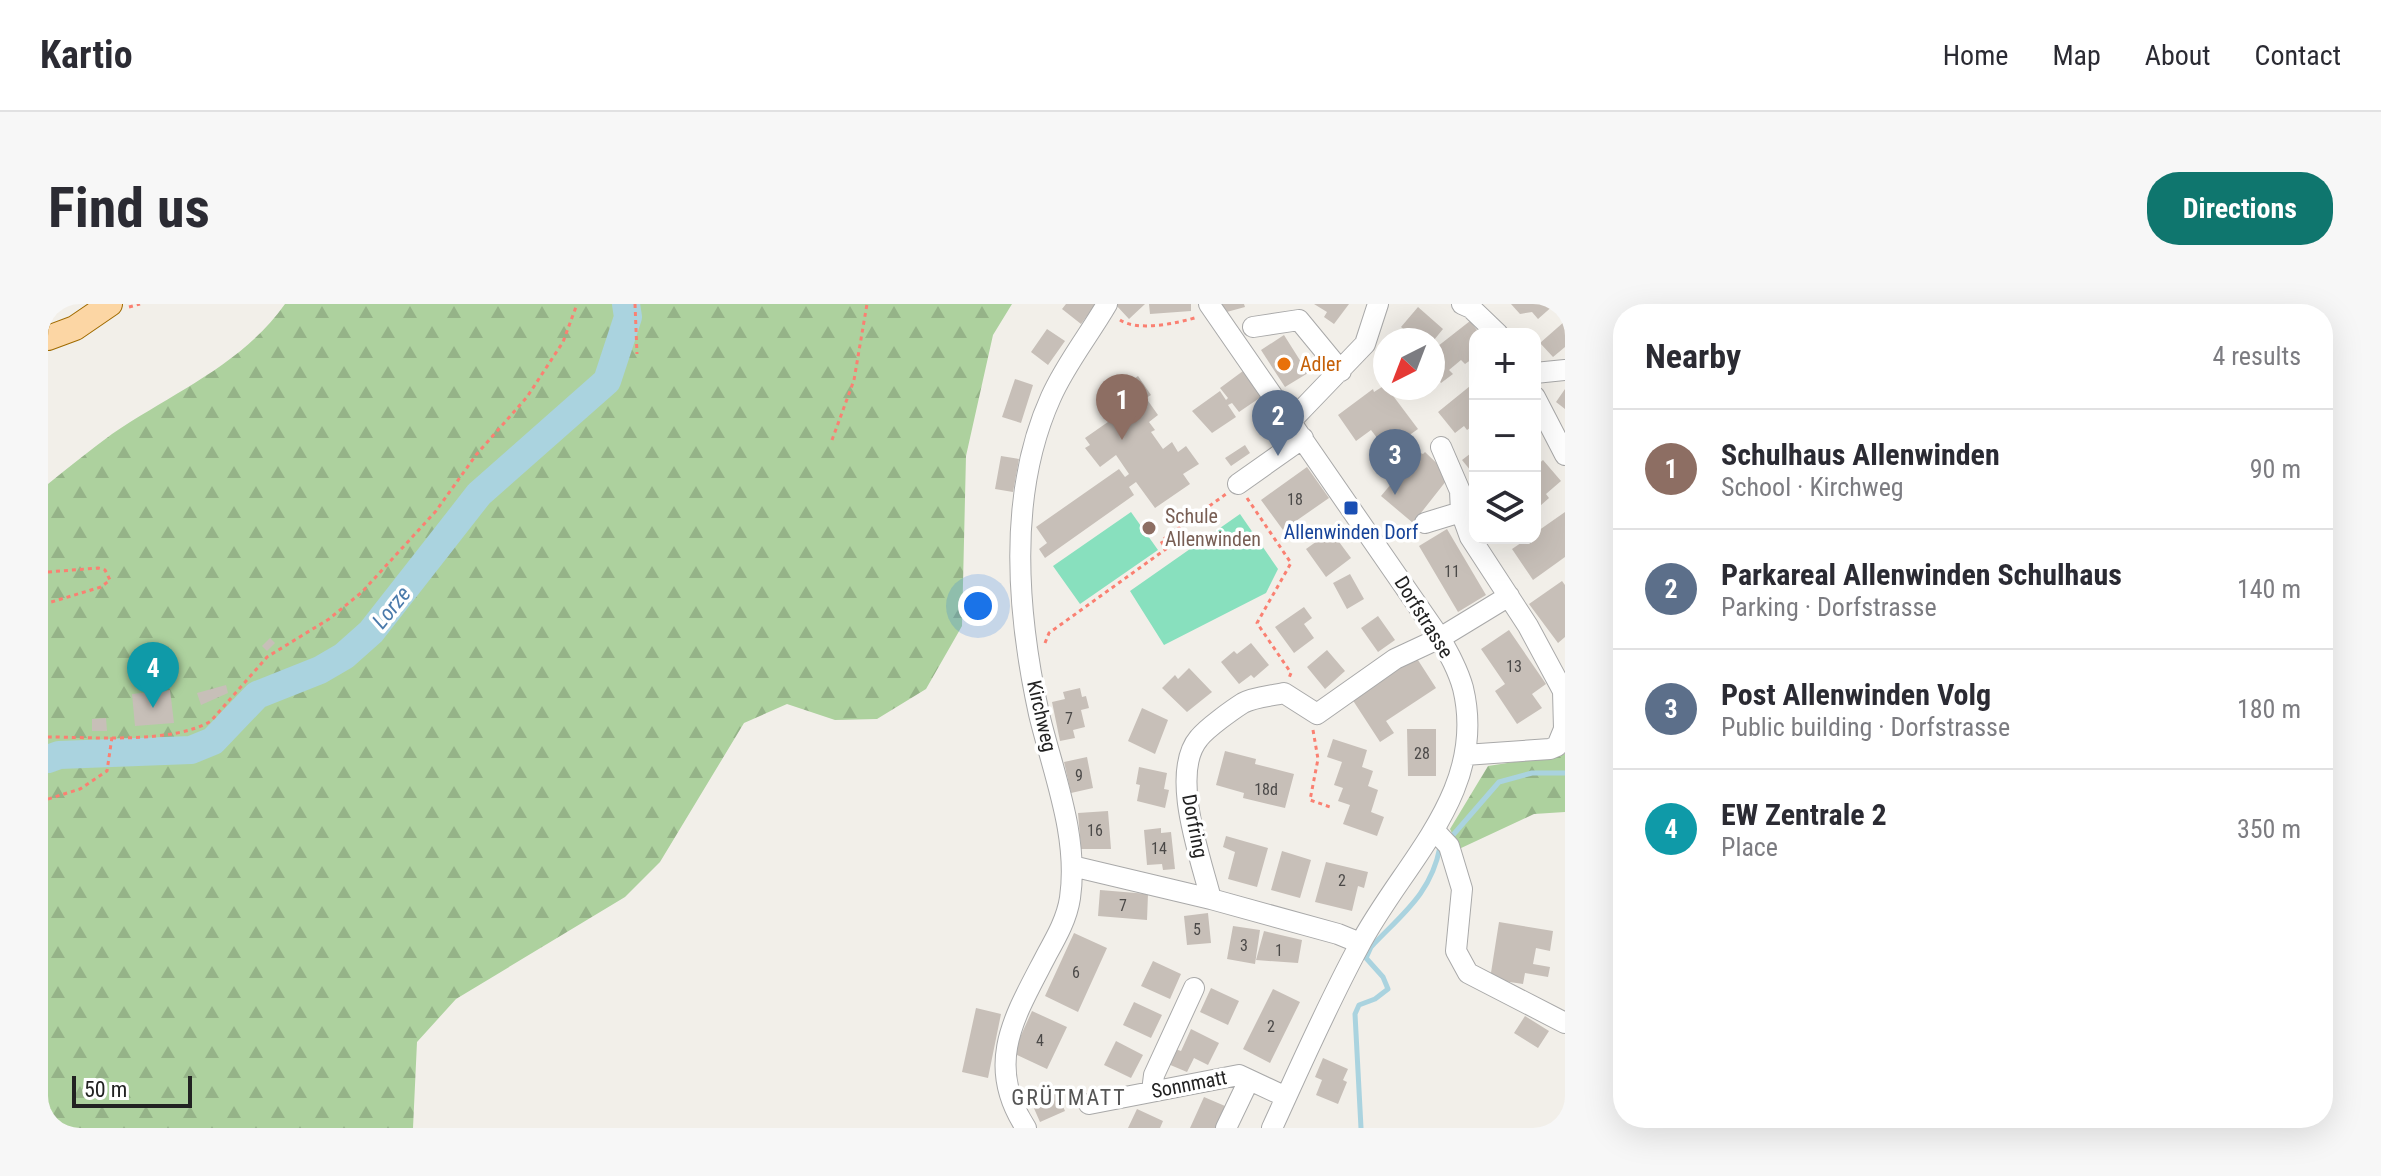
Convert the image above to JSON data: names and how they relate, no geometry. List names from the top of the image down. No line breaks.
{"streets":{"street":["Dorfstrasse","Kirchweg","Dorfring","Sonnmatt"]},"crossings":[["Dorfstrasse","Sonnmatt"]],"districts":["GRÜTMATT"],"water":["Lorze"],"places":{"other":["Adler","Schule Allenwinden"],"transit":["Allenwinden Dorf"]},"house_numbers":["18","11","13","7","28","9","18d","16","14","2","7","5","3","1","6","2","4"],"scale_bar":"50 m","north":"bottom left","page":{"header":"Kartio","nav":["Home","Map","About","Contact"],"buttons":"Directions","title":"Find us","heading":["Nearby","4 results"],"map_buttons":["+","−"],"pins":["1","2","3","4"],"list":[{"mark":"1","name":"Schulhaus Allenwinden","note":"School · Kirchweg","value":"90 m"},{"mark":"2","name":"Parkareal Allenwinden Schulhaus","note":"Parking · Dorfstrasse","value":"140 m"},{"mark":"3","name":"Post Allenwinden Volg","note":"Public building · Dorfstrasse","value":"180 m"},{"mark":"4","name":"EW Zentrale 2","note":"Place","value":"350 m"}],"scale":"50 m"}}
